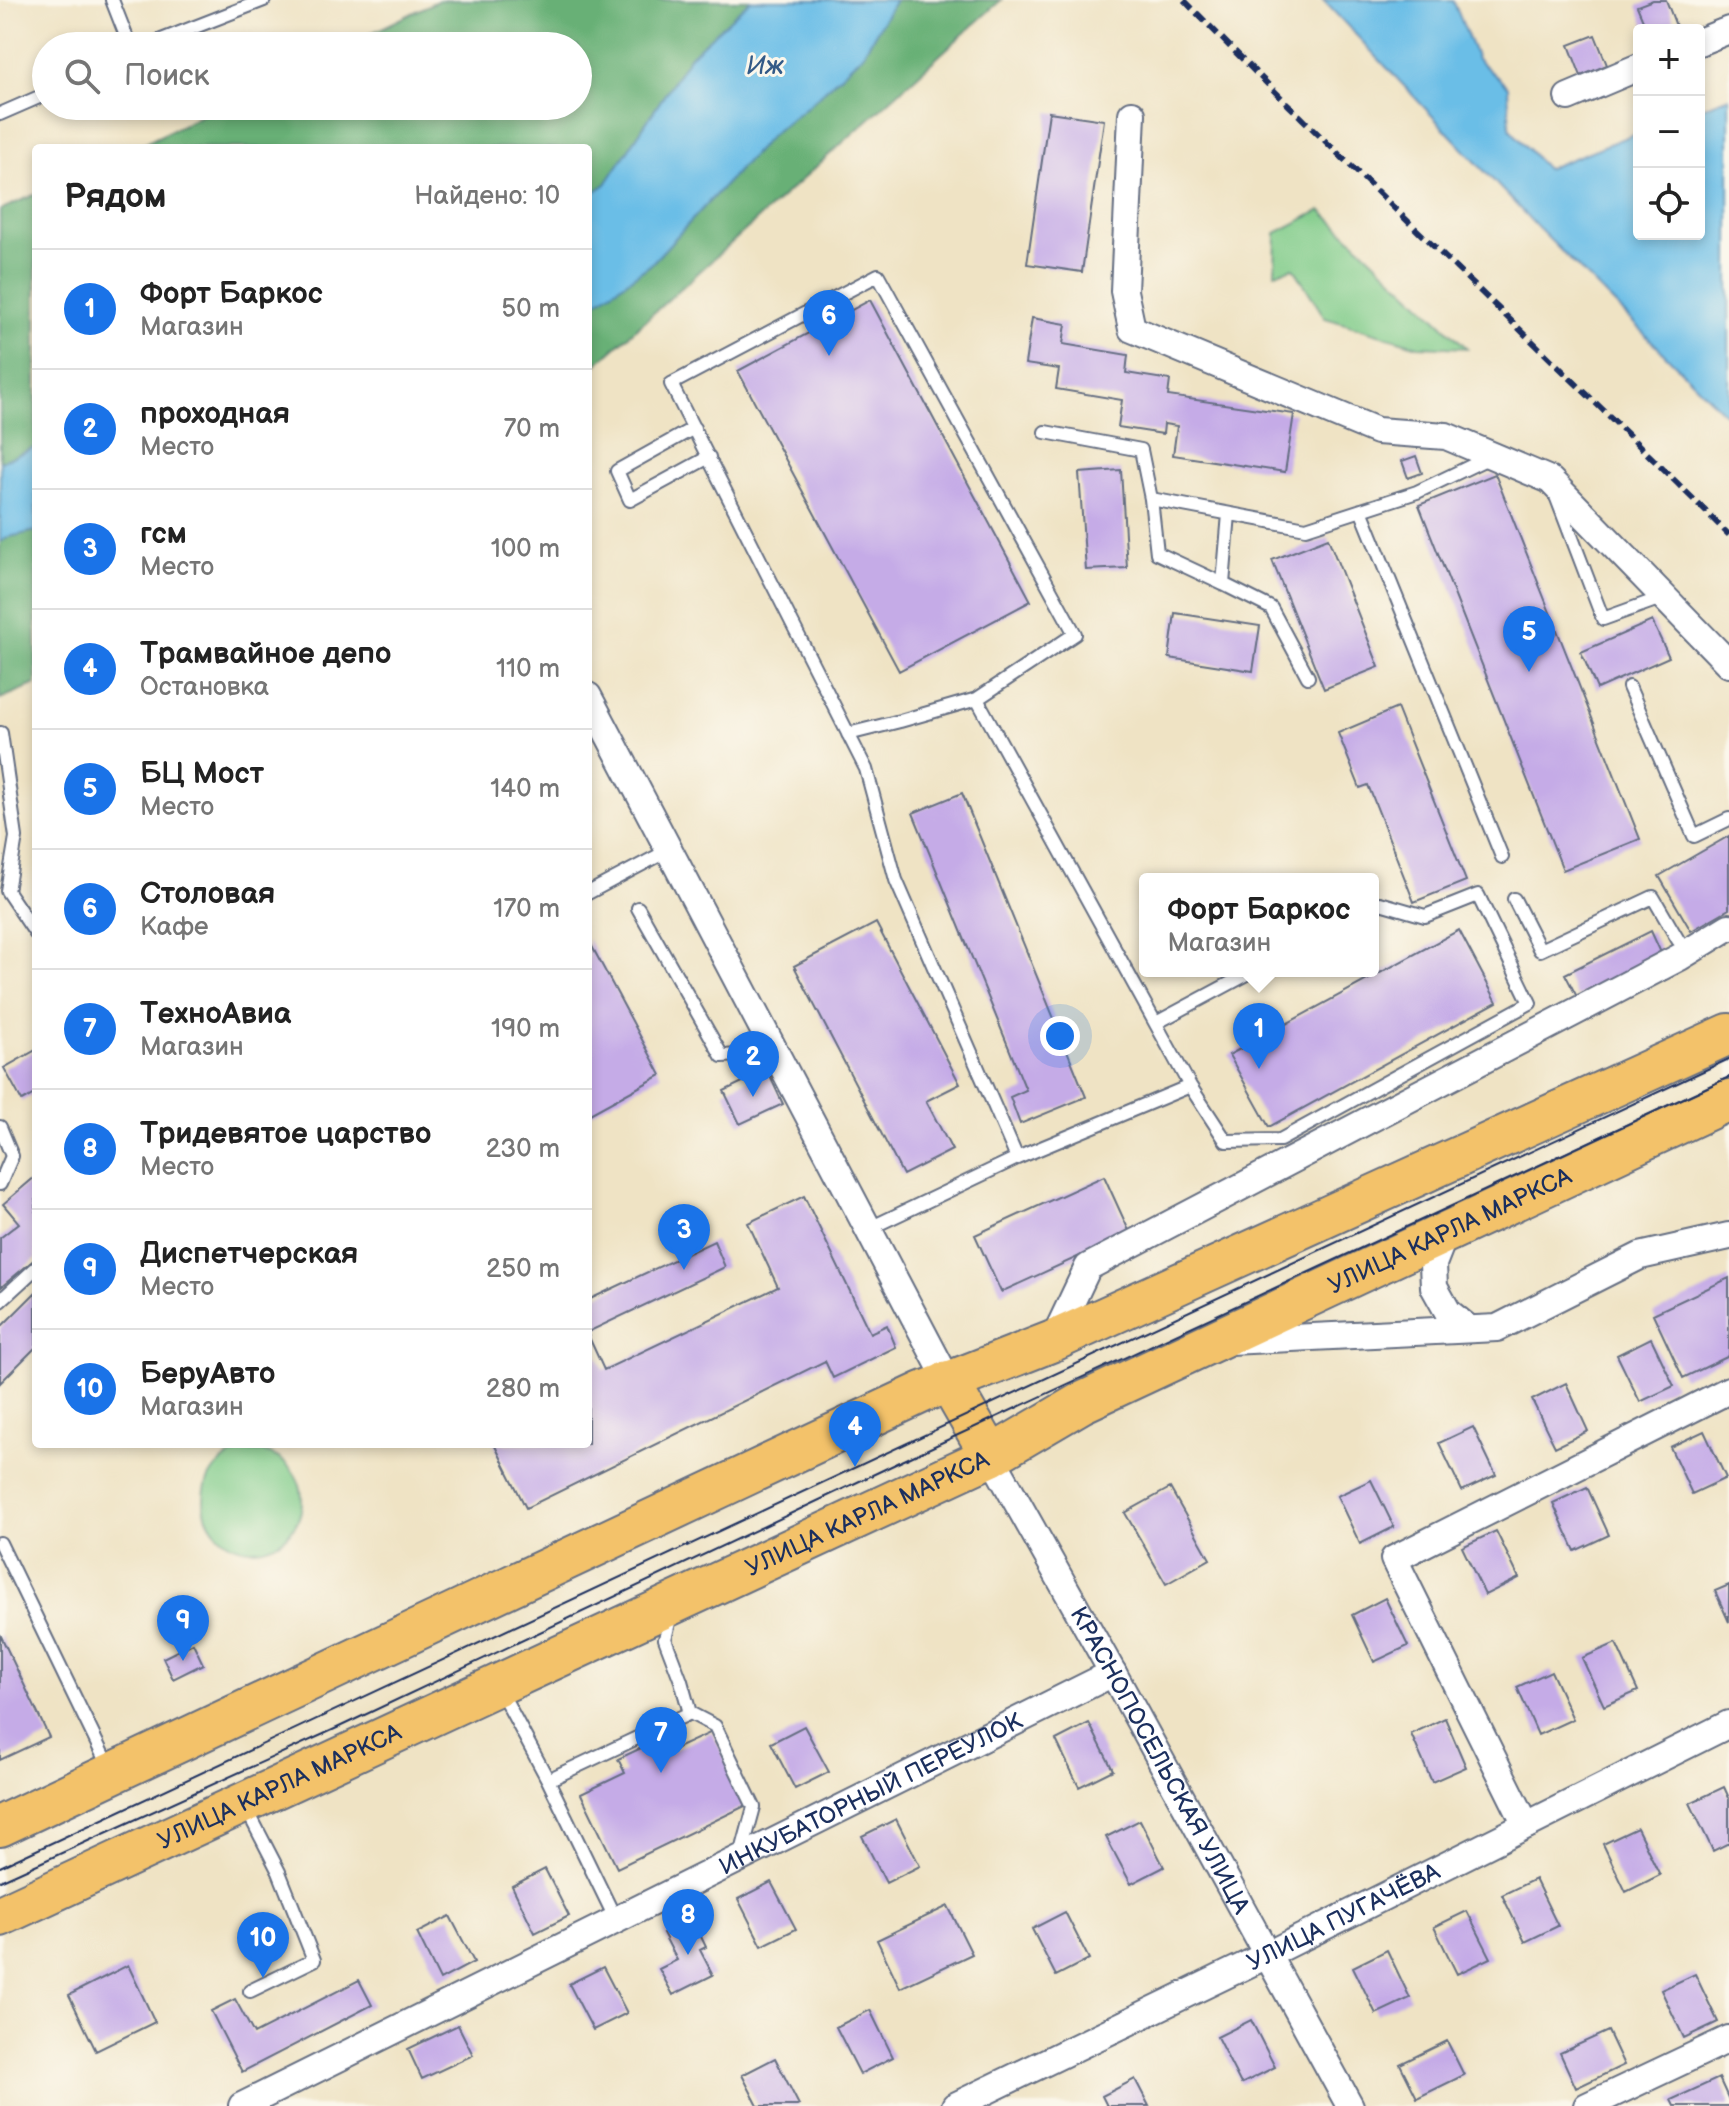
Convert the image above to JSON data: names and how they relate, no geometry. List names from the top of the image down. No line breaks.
{"streets":{"main road":["УЛИЦА КАРЛА МАРКСА"],"street":["КРАСНОПОСЕЛЬСКАЯ УЛИЦА","ИНКУБАТОРНЫЙ ПЕРЕУЛОК","УЛИЦА ПУГАЧЁВА"]},"crossings":[["УЛИЦА КАРЛА МАРКСА","КРАСНОПОСЕЛЬСКАЯ УЛИЦА"],["КРАСНОПОСЕЛЬСКАЯ УЛИЦА","ИНКУБАТОРНЫЙ ПЕРЕУЛОК"],["КРАСНОПОСЕЛЬСКАЯ УЛИЦА","УЛИЦА ПУГАЧЁВА"]],"water":["Иж"],"page":{"map_buttons":["+","−"],"search":"Поиск","heading":["Рядом","Найдено: 10"],"list":[{"mark":"1","name":"Форт Баркос","note":"Магазин","value":"50 m"},{"mark":"2","name":"проходная","note":"Место","value":"70 m"},{"mark":"3","name":"гсм","note":"Место","value":"100 m"},{"mark":"4","name":"Трамвайное депо","note":"Остановка","value":"110 m"},{"mark":"5","name":"БЦ Мост","note":"Место","value":"140 m"},{"mark":"6","name":"Столовая","note":"Кафе","value":"170 m"},{"mark":"7","name":"ТехноАвиа","note":"Магазин","value":"190 m"},{"mark":"8","name":"Тридевятое царство","note":"Место","value":"230 m"},{"mark":"9","name":"Диспетчерская","note":"Место","value":"250 m"},{"mark":"10","name":"БеруАвто","note":"Магазин","value":"280 m"}],"pins":["6","5","1","2","3","4","9","7","8","10"],"popup":["Форт Баркос","Магазин"]}}
